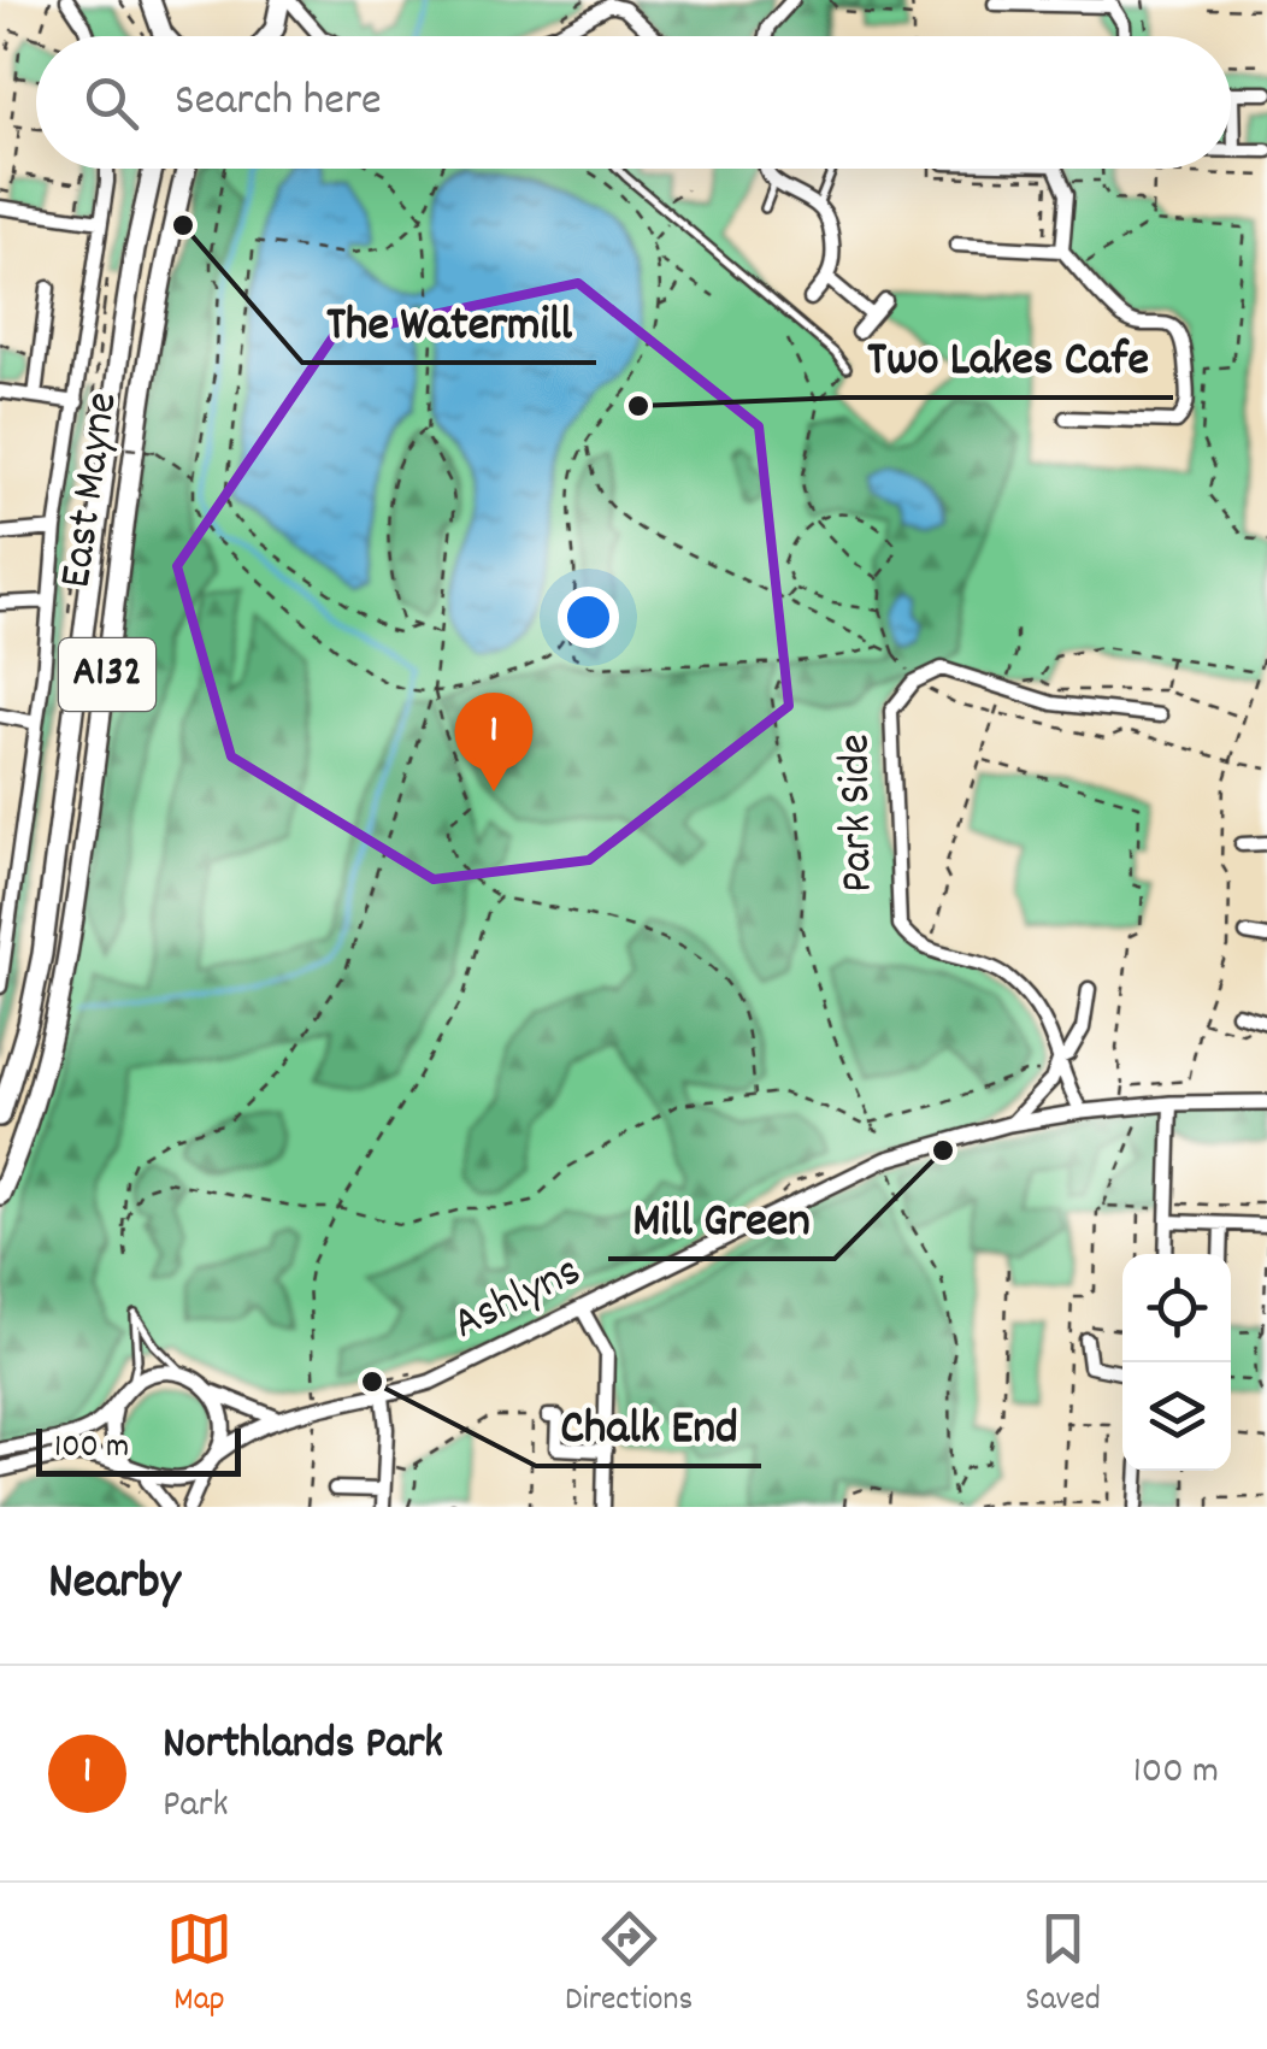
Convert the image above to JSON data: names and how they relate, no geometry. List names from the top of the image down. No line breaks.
{"streets":{"main road":["East Mayne","A132"],"street":["Park Side","Ashlyns"]},"crossings":[["Park Side","Ashlyns"]],"places":["The Watermill","Two Lakes Cafe","Mill Green","Chalk End"],"scale_bar":"100 m","page":{"search":"Search here","pins":"1","scale":"100 m","heading":"Nearby","list":[{"mark":"1","name":"Northlands Park","note":"Park","value":"100 m"}],"nav":["Map","Directions","Saved"]}}
